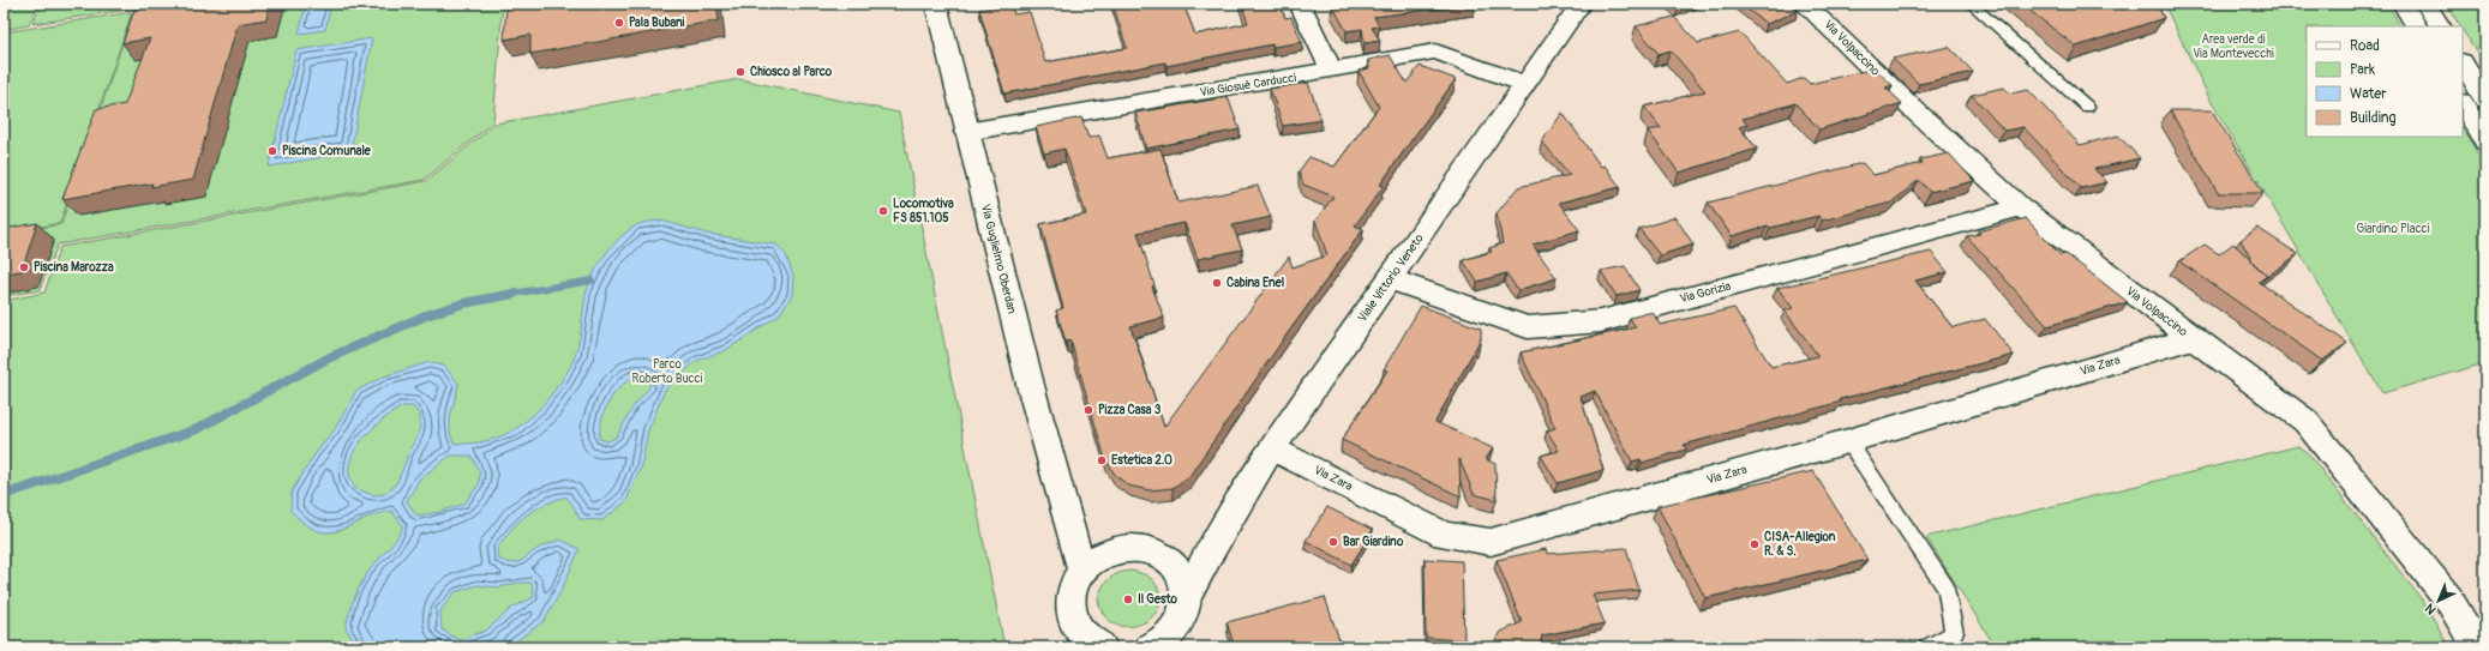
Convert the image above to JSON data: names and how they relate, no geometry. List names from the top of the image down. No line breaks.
{"streets":{"street":["Via Volpaccino","Via Giosuè Carducci","Via Guglielmo Oberdan","Viale Vittorio Veneto","Via Gorizia","Via Zara"]},"crossings":[["Via Volpaccino","Via Gorizia"],["Via Volpaccino","Via Zara"],["Via Giosuè Carducci","Via Guglielmo Oberdan"],["Via Giosuè Carducci","Viale Vittorio Veneto"],["Viale Vittorio Veneto","Via Gorizia"],["Viale Vittorio Veneto","Via Zara"]],"parks":["Area verde di Via Montevecchi","Giardino Placci","Parco Roberto Bucci"],"places":["Pala Bubani","Chiosco al Parco","Piscina Comunale","Locomotiva FS 851.105","Piscina Marozza","Cabina Enel","Pizza Casa 3","Estetica 2.0","Bar Giardino","CISA-Allegion R. & S.","Il Gesto"],"legend":["Road","Park","Water","Building"],"north":"bottom left"}
